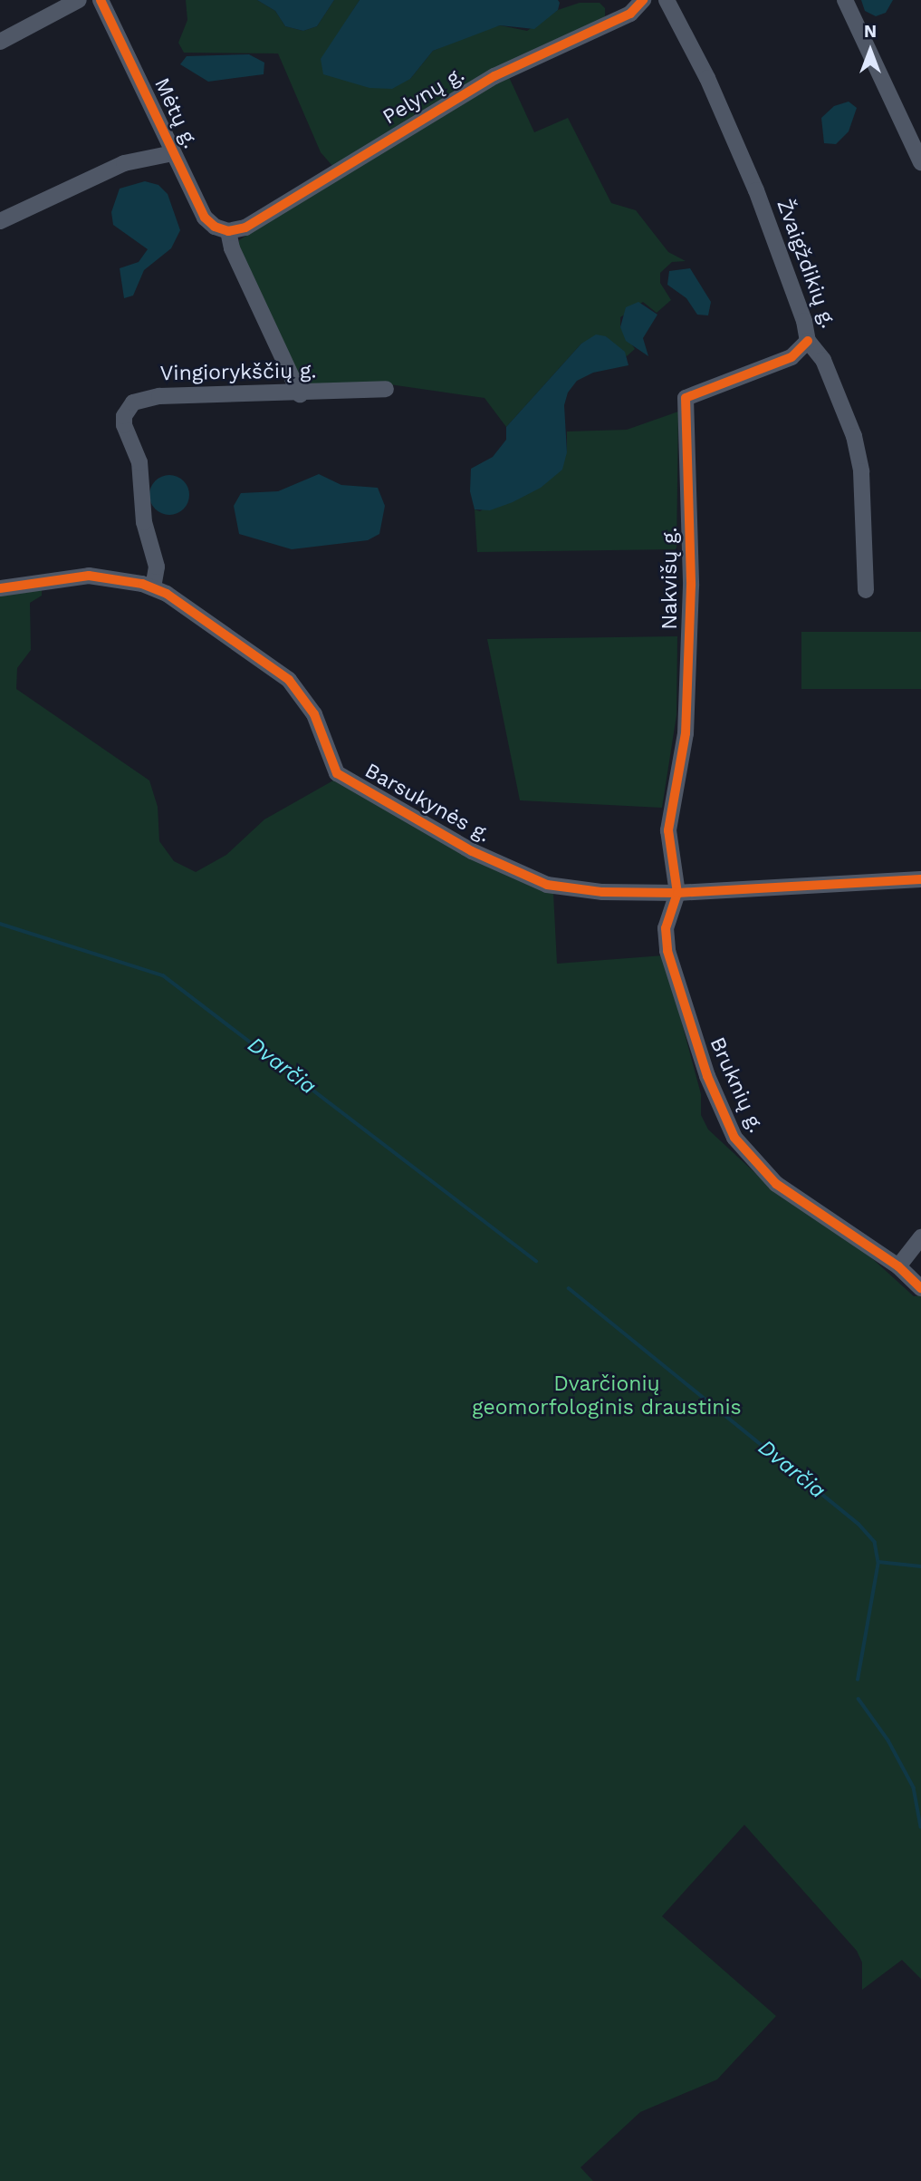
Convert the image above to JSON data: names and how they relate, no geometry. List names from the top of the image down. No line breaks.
{"streets":{"street":["Pelynų g.","Mėtų g.","Žvaigždikių g.","Vingiorykščių g.","Nakvišų g.","Barsukynės g.","Bruknių g."]},"crossings":[["Pelynų g.","Mėtų g."],["Žvaigždikių g.","Nakvišų g."],["Vingiorykščių g.","Barsukynės g."],["Nakvišų g.","Barsukynės g."],["Nakvišų g.","Bruknių g."],["Barsukynės g.","Bruknių g."]],"water":["Dvarčia"],"parks":["Dvarčionių geomorfologinis draustinis"],"north":"top"}
